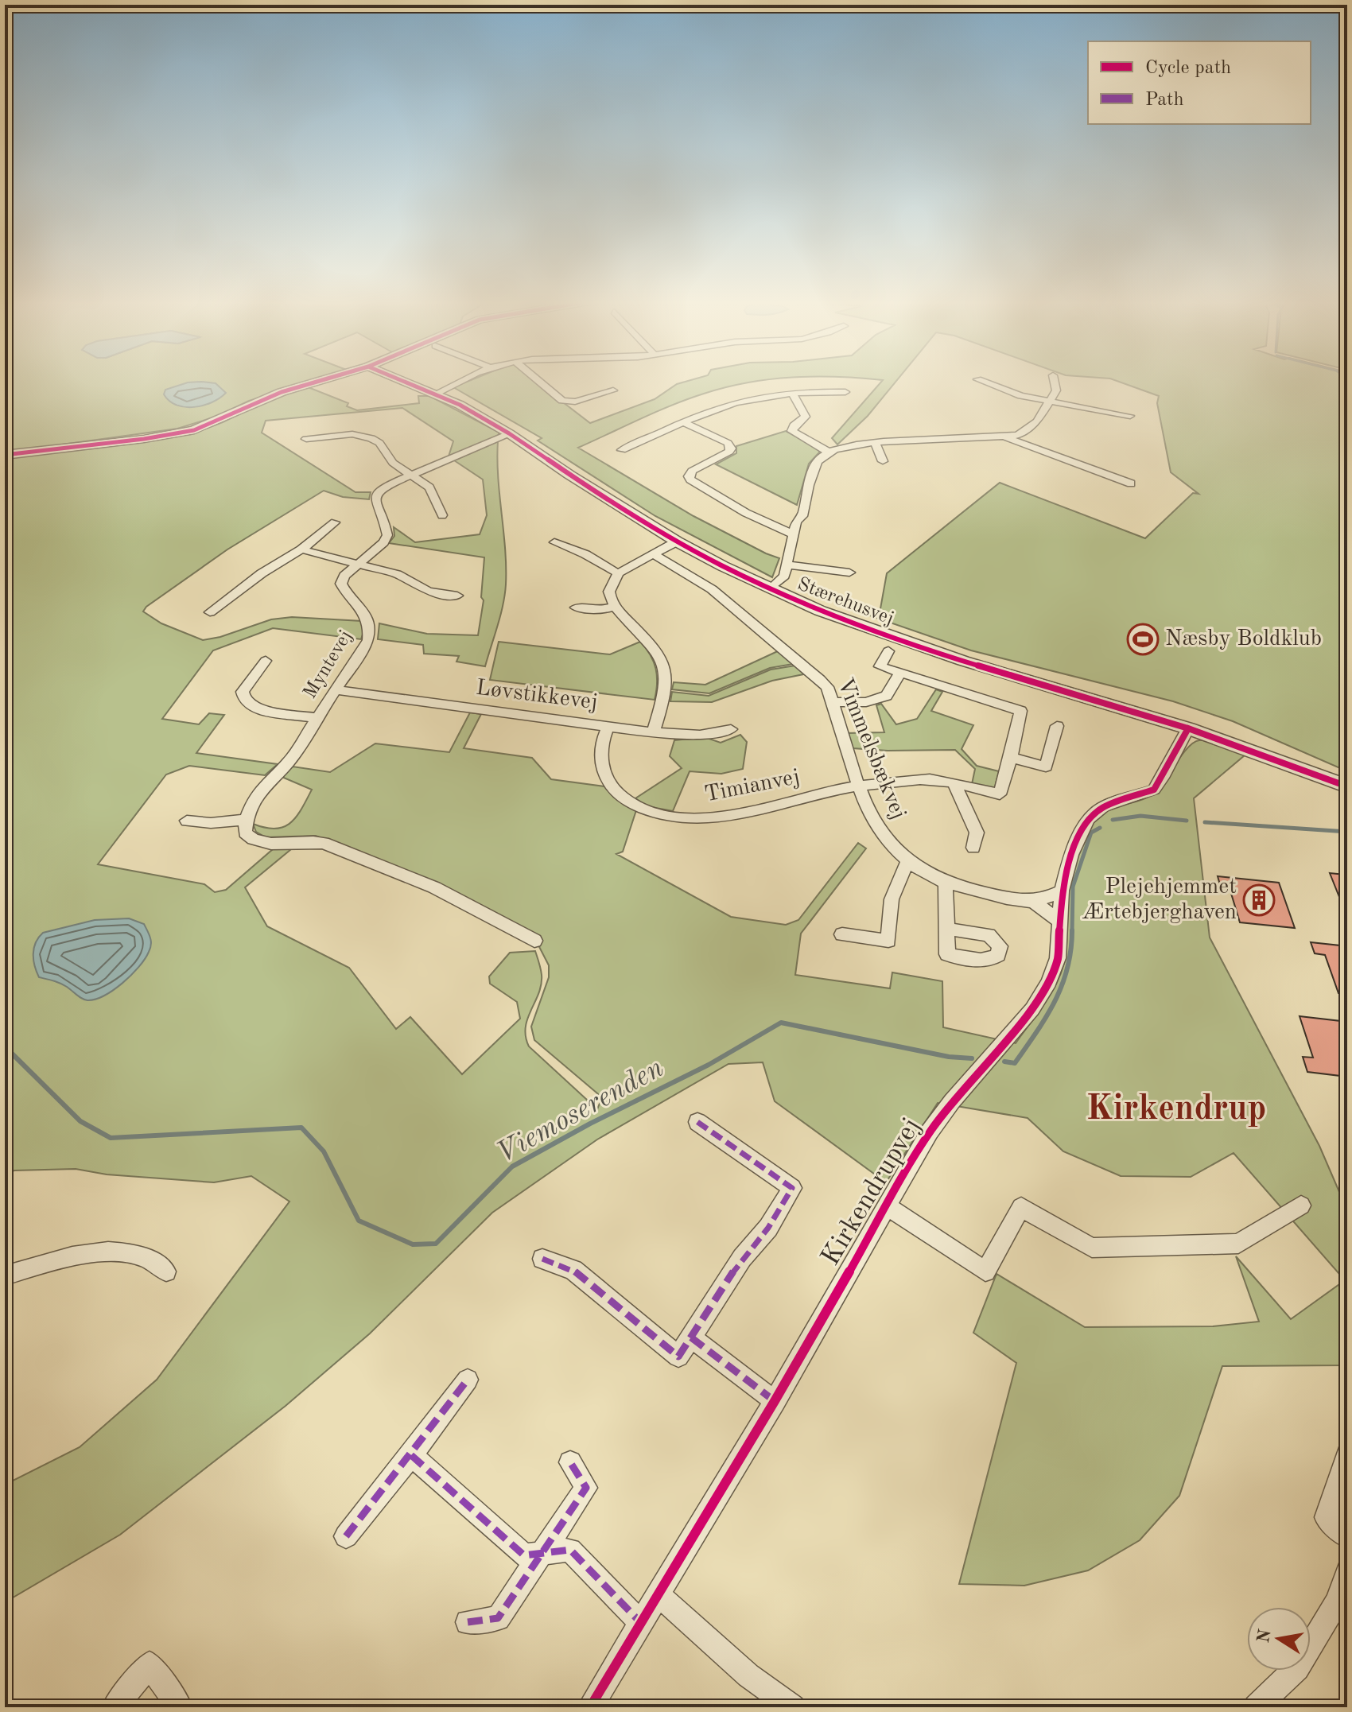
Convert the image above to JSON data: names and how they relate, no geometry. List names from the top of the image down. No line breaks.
{"streets":{"street":["Stærehusvej","Myntevej","Løvstikkevej","Vimmelsbækvej","Timianvej","Kirkendrupvej"]},"crossings":[["Stærehusvej","Myntevej"],["Stærehusvej","Kirkendrupvej"],["Myntevej","Løvstikkevej"],["Løvstikkevej","Timianvej"],["Vimmelsbækvej","Timianvej"],["Vimmelsbækvej","Kirkendrupvej"]],"districts":["Kirkendrup"],"water":["Viemoserenden"],"places":{"sports":["Næsby Boldklub"],"building":["Plejehjemmet Ærtebjerghaven"]},"legend":["Cycle path","Path"],"north":"left"}
